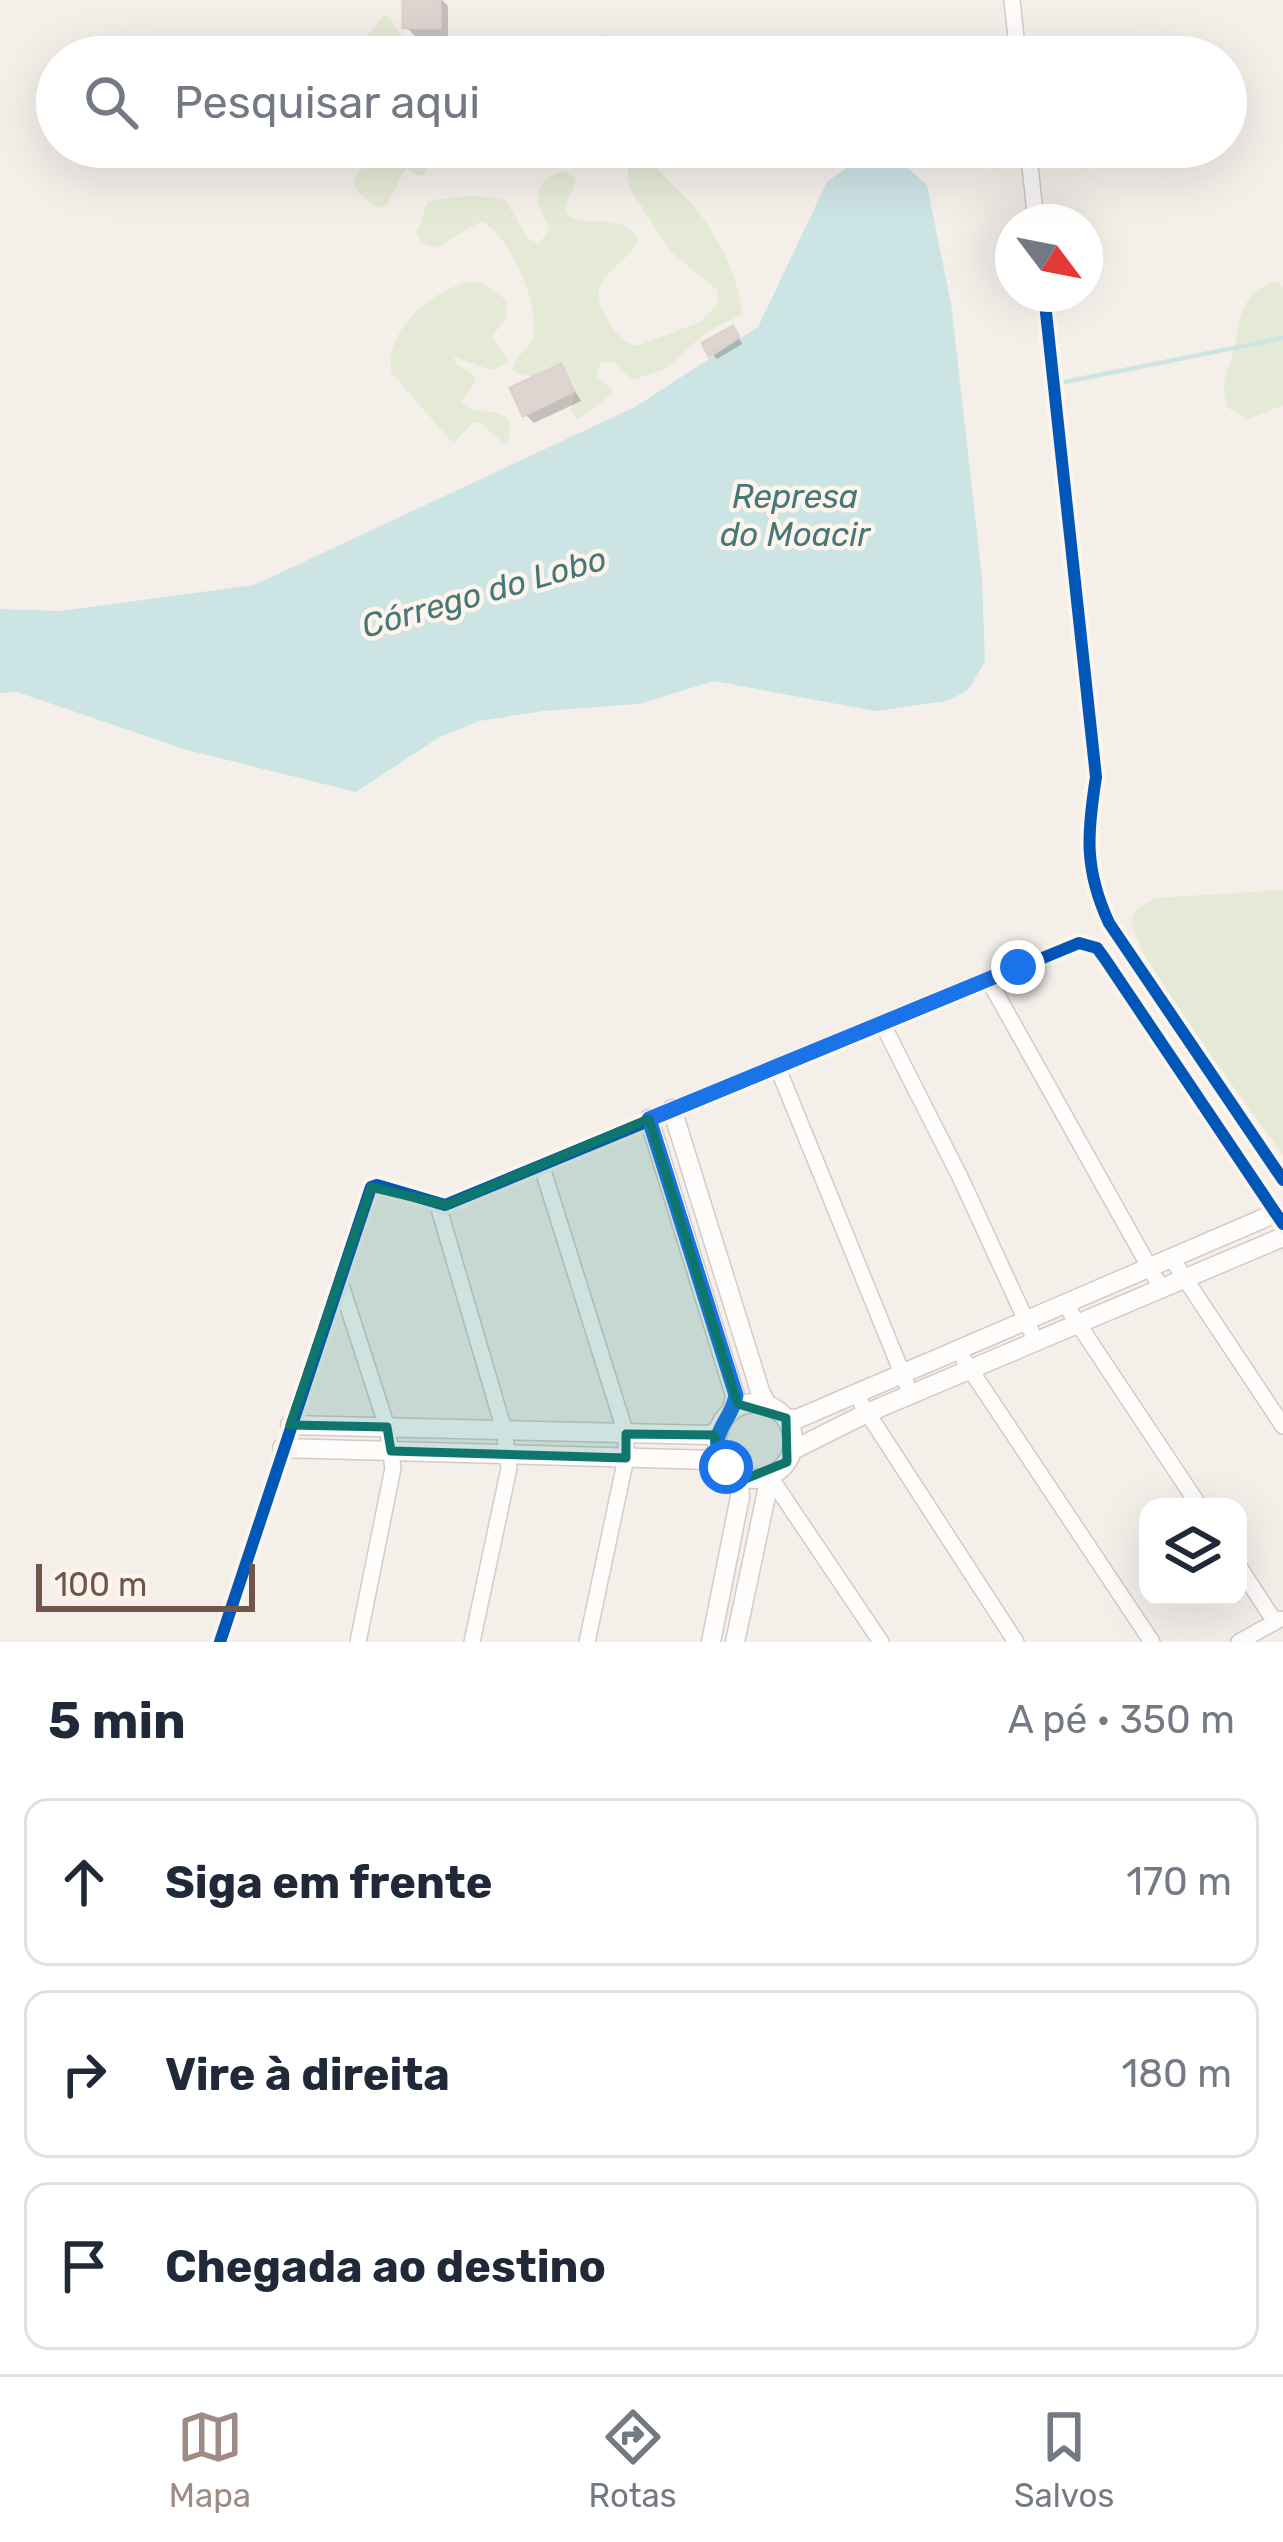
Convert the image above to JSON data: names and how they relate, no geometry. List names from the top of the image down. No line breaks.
{"water":["Represa do Moacir","Córrego do Lobo"],"scale_bar":"100 m","north":"bottom right","page":{"search":"Pesquisar aqui","scale":"100 m","heading":["5 min","A pé · 350 m"],"list":[["Siga em frente","170 m"],["Vire à direita","180 m"],"Chegada ao destino"],"nav":["Mapa","Rotas","Salvos"]}}
